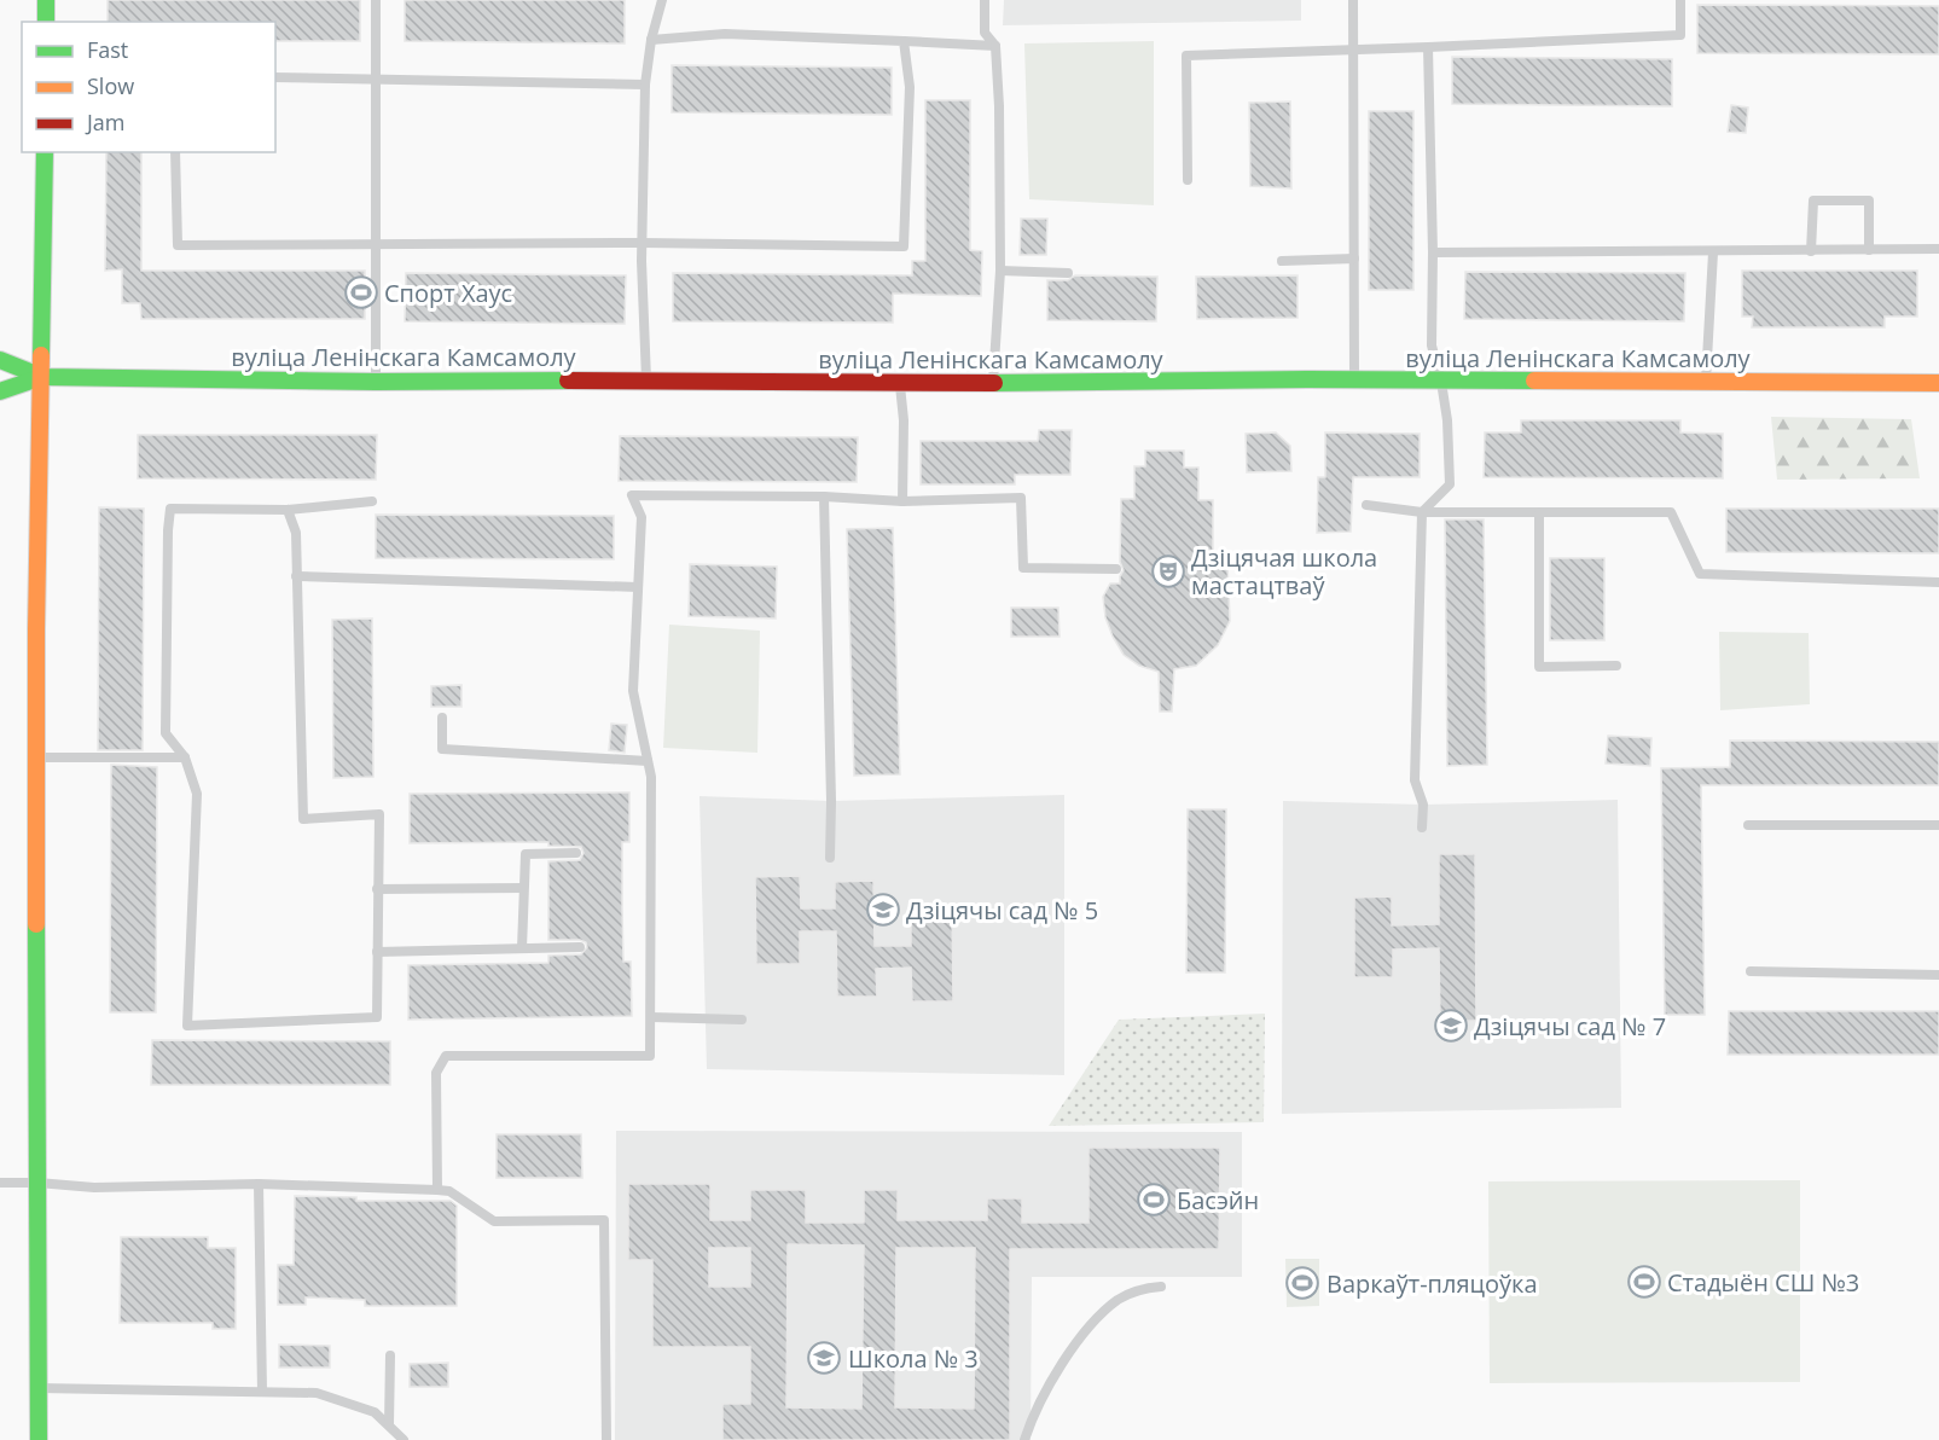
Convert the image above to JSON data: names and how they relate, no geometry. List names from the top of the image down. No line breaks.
{"streets":{"main road":["вуліца Ленінскага Камсамолу"]},"places":{"sports":["Спорт Хаус","Басэйн","Стадыён СШ №3","Варкаўт-пляцоўка"],"theatre":["Дзіцячая школа мастацтваў"],"school or university":["Дзіцячы сад № 5","Дзіцячы сад № 7","Школа № 3"]},"legend":["Fast","Slow","Jam"]}
